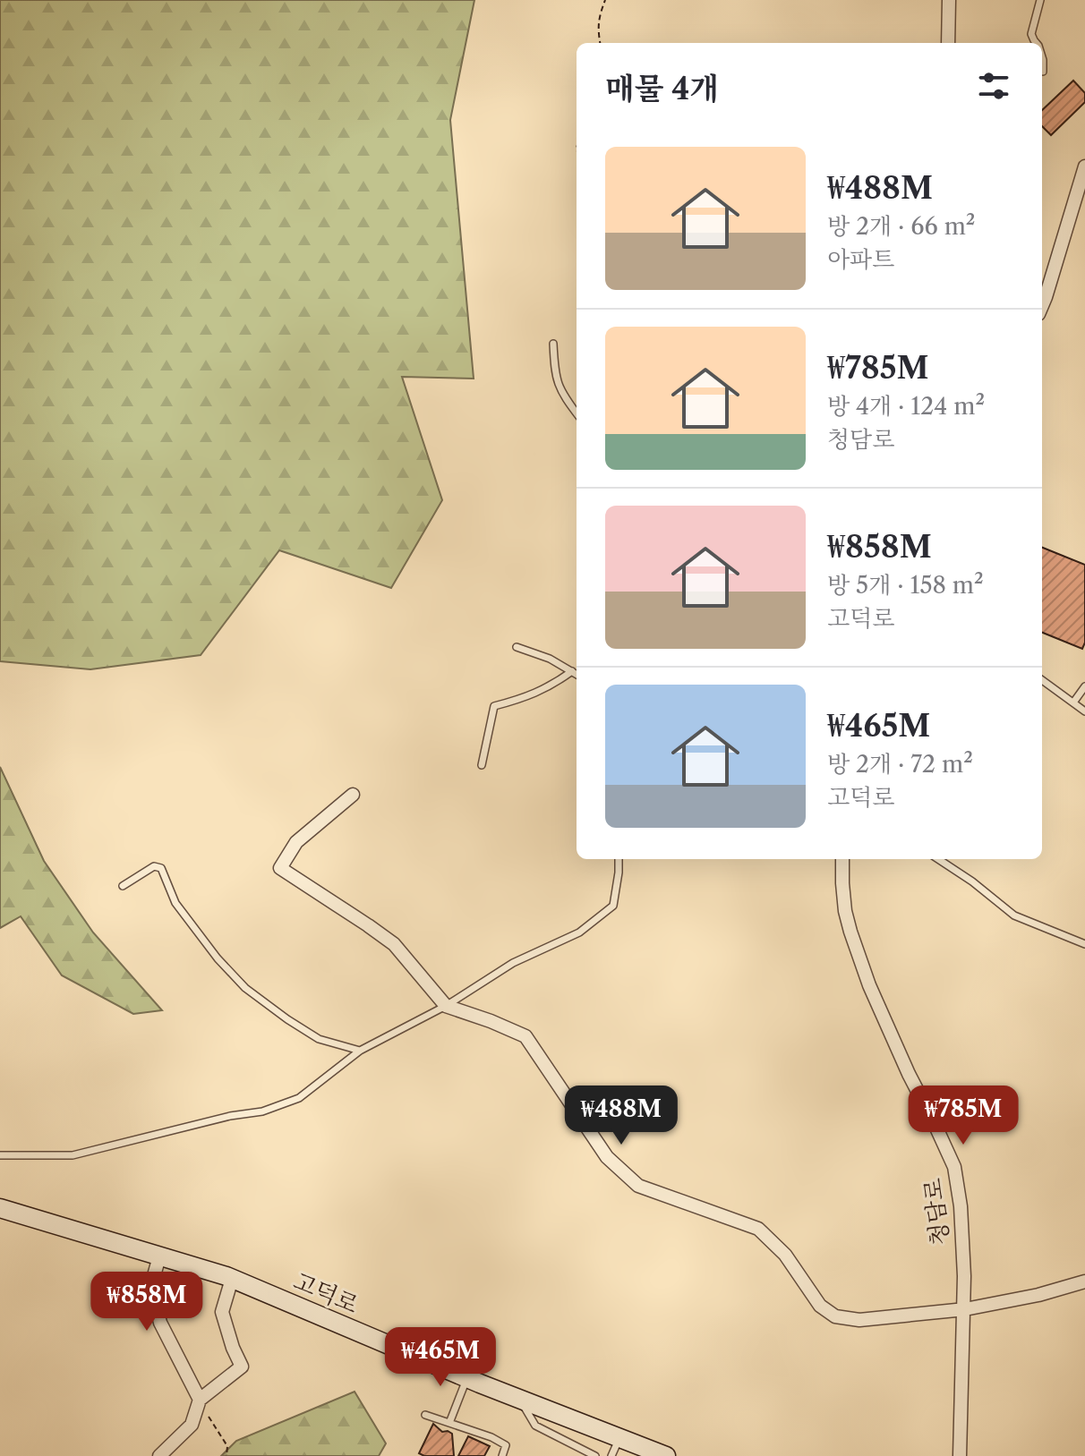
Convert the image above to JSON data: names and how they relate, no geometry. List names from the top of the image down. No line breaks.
{"streets":{"main road":["고덕로"],"street":["청담로"]},"page":{"heading":"매물 4개","list":[{"name":"₩488M","note":"방 2개 · 66 m² · 아파트"},{"name":"₩785M","note":"방 4개 · 124 m² · 청담로"},{"name":"₩858M","note":"방 5개 · 158 m² · 고덕로"},{"name":"₩465M","note":"방 2개 · 72 m² · 고덕로"}],"price":["₩488M","₩785M","₩858M","₩465M"]}}
